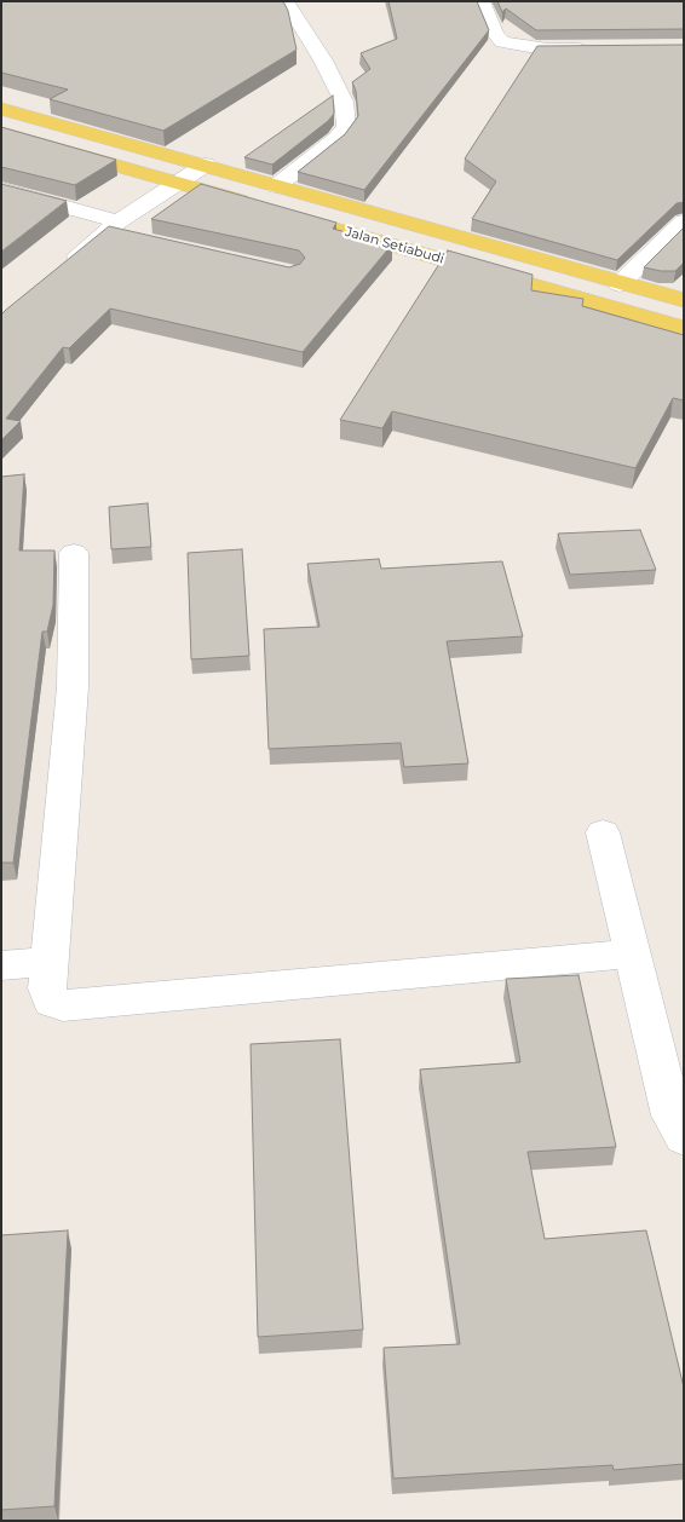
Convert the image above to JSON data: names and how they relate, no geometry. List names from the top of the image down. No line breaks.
{"streets":{"main road":["Jalan Setiabudi"]}}
